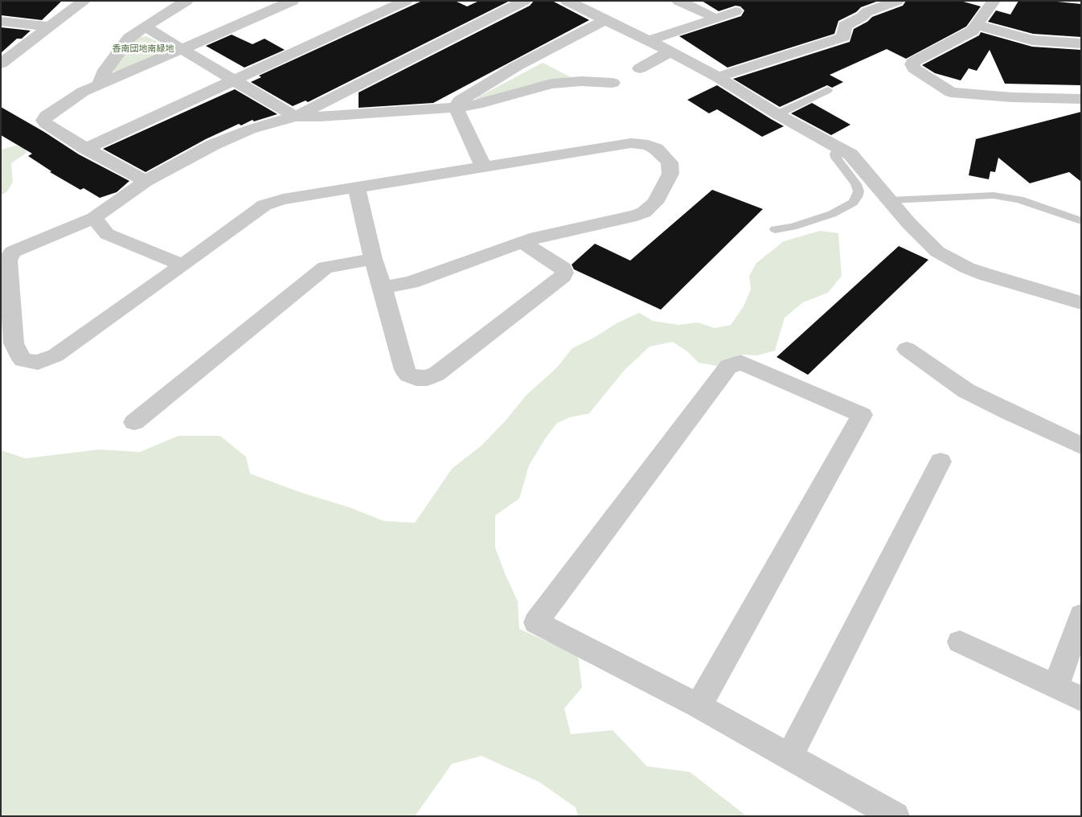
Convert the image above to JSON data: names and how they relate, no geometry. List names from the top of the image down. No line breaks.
{"parks":["香南団地南緑地"]}
